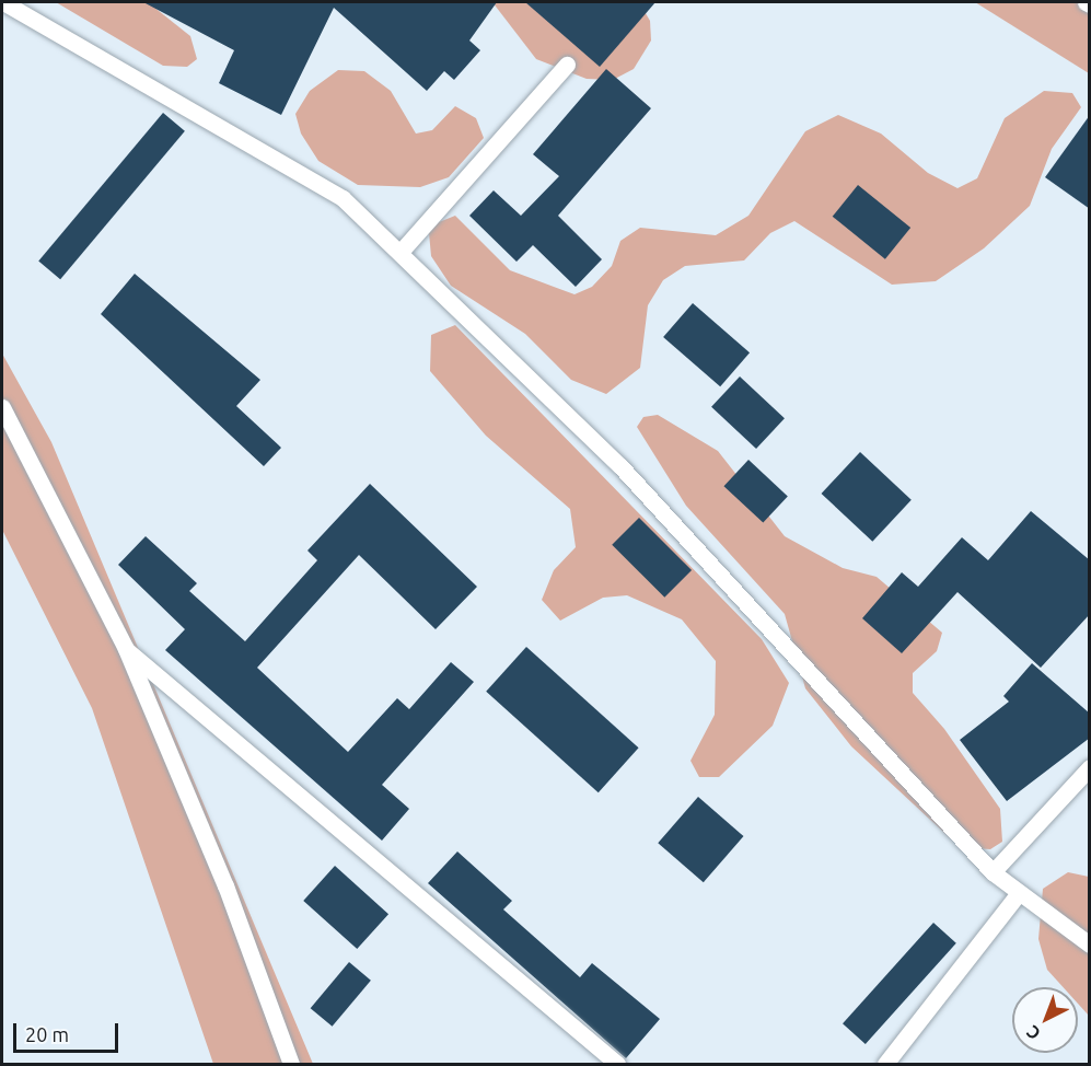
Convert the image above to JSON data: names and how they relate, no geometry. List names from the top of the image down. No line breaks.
{"scale_bar":"20 m","north":"bottom left"}
